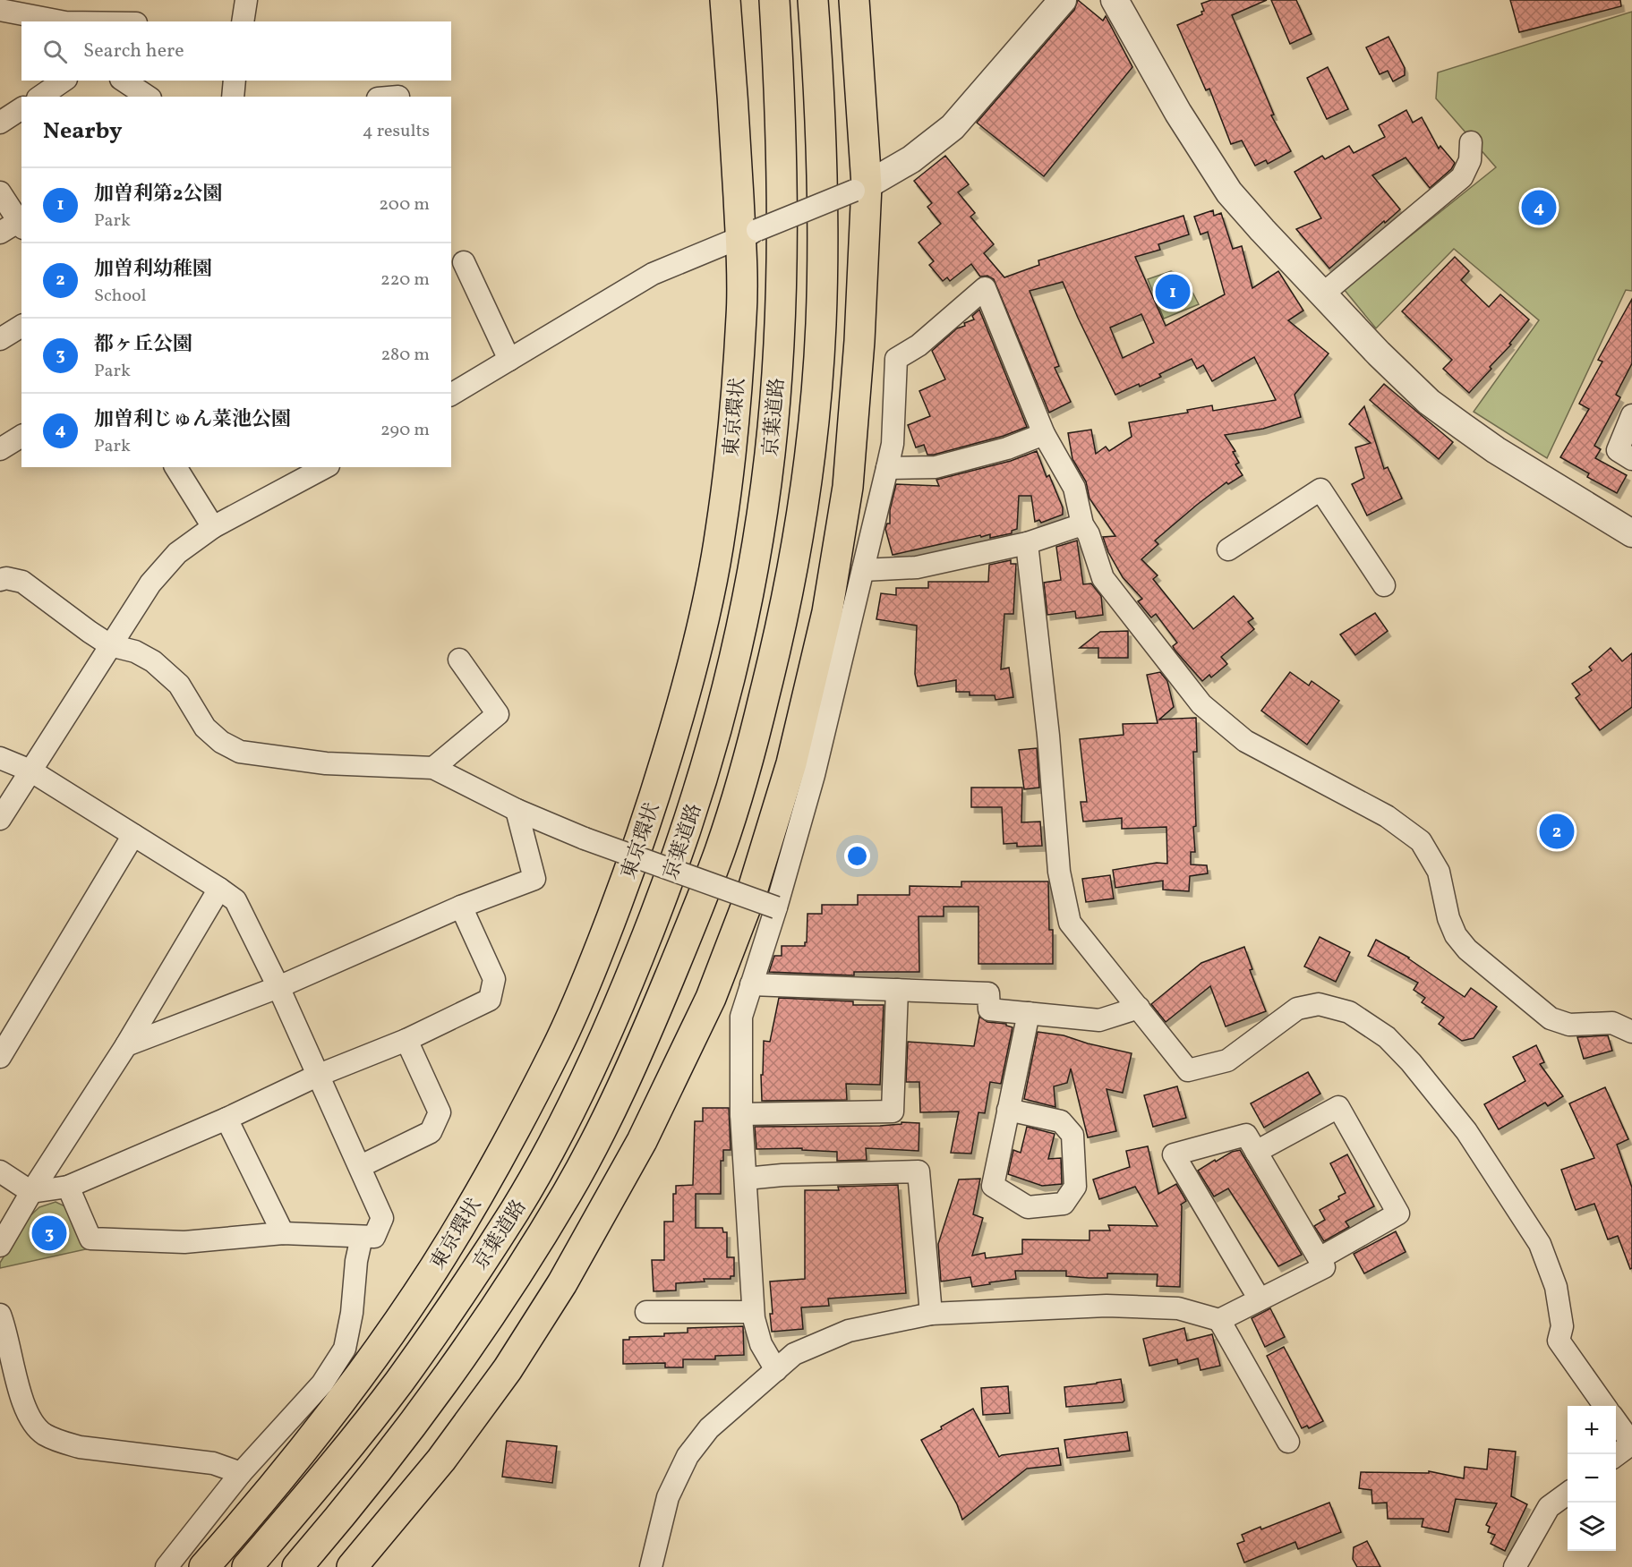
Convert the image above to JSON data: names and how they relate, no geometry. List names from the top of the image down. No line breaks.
{"streets":{"highway":["東京環状","京葉道路"]},"page":{"search":"Search here","heading":["Nearby","4 results"],"list":[{"mark":"1","name":"加曽利第2公園","note":"Park","value":"200 m"},{"mark":"2","name":"加曽利幼稚園","note":"School","value":"220 m"},{"mark":"3","name":"都ヶ丘公園","note":"Park","value":"280 m"},{"mark":"4","name":"加曽利じゅん菜池公園","note":"Park","value":"290 m"}],"pins":["4","1","2","3"],"map_buttons":["+","−"]}}
